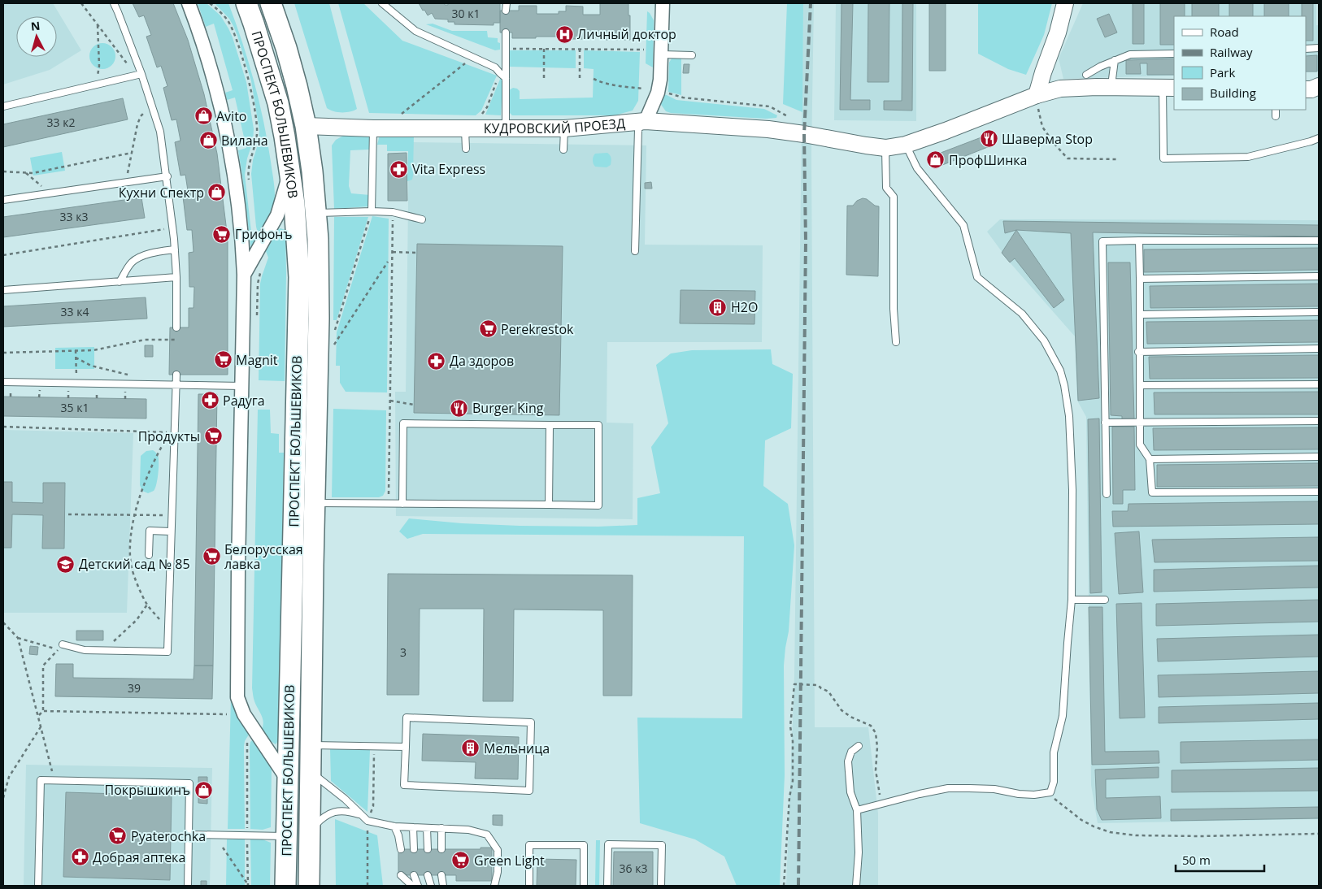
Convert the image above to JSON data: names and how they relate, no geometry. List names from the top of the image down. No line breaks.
{"streets":{"main road":["ПРОСПЕКТ БОЛЬШЕВИКОВ"],"street":["КУДРОВСКИЙ ПРОЕЗД"]},"crossings":[["ПРОСПЕКТ БОЛЬШЕВИКОВ","КУДРОВСКИЙ ПРОЕЗД"]],"places":{"hospital":["Личный доктор"],"shop":["Avito","Вилана","ПрофШинка","Кухни Спектр","Покрышкинъ"],"restaurant":["Шаверма Stop","Burger King"],"pharmacy":["Vita Express","Да здоров","Радуга","Добрая аптека"],"supermarket":["Грифонъ","Perekrestok","Magnit","Продукты","Белорусская лавка","Pyaterochka","Green Light"],"building":["H2O","Мельница"],"school or university":["Детский сад № 85"]},"house_numbers":["30 к1","33 к2","33 к3","33 к4","35 к1","3","39","36 к3"],"legend":["Road","Railway","Park","Building"],"scale_bar":"50 m","north":"top"}
